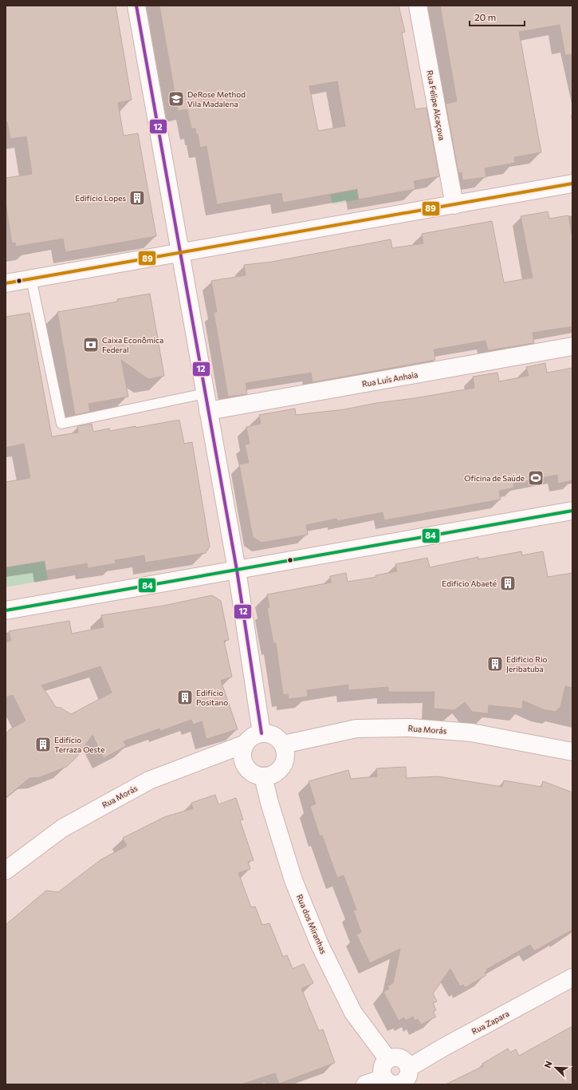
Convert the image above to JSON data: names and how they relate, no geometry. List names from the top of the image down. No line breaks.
{"streets":{"street":["Rua Felipe Alcaçova","Rua Luís Anhaia","Rua Morás","Rua dos Miranhas","Rua Zapara"]},"crossings":[["Rua Morás","Rua dos Miranhas"],["Rua dos Miranhas","Rua Zapara"]],"places":{"school or university":["DeRose Method Vila Madalena"],"building":["Edifício Lopes","Edifício Abaeté","Edificio Rio Jeribatuba","Edifício Positano","Edifício Terraza Oeste"],"bank":["Caixa Econômica Federal"],"sports":["Oficina de Saúde"]},"lines":["transit line 12","transit line 89","transit line 84"],"scale_bar":"20 m","north":"top left"}
